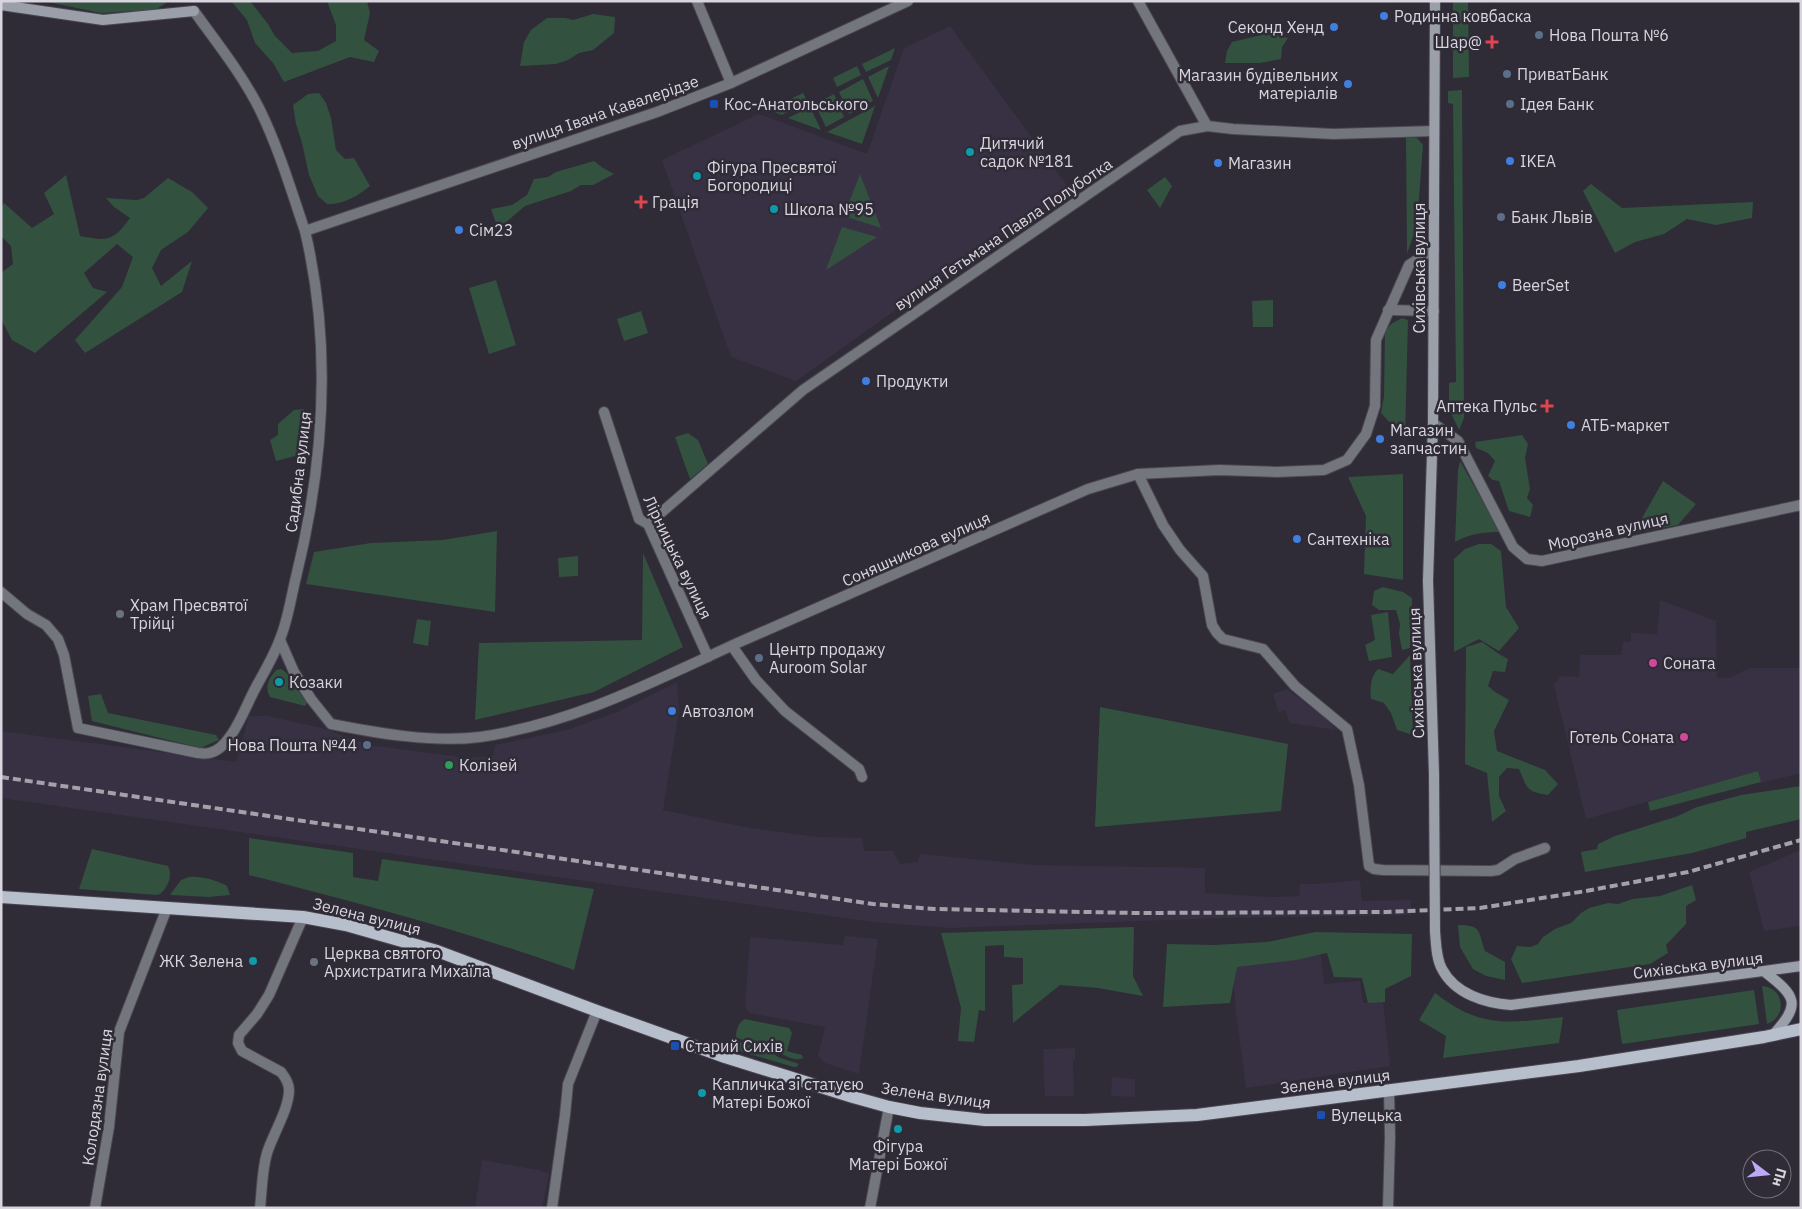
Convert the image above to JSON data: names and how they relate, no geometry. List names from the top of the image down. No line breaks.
{"streets":{"main road":["Сихівська вулиця","Зелена вулиця"],"street":["вулиця Івана Кавалерідзе","вулиця Гетьмана Павла Полуботка","Садибна вулиця","Морозна вулиця","Соняшникова вулиця","Лірницька вулиця","Колодязна вулиця"]},"crossings":[["вулиця Івана Кавалерідзе","Садибна вулиця"],["вулиця Гетьмана Павла Полуботка","Сихівська вулиця"],["вулиця Гетьмана Павла Полуботка","Лірницька вулиця"],["Сихівська вулиця","Морозна вулиця"],["Сихівська вулиця","Соняшникова вулиця"],["Соняшникова вулиця","Лірницька вулиця"],["Зелена вулиця","Колодязна вулиця"]],"places":{"other":["Родинна ковбаска","Секонд Хенд","Нова Пошта №6","ПриватБанк","Магазин будівельних матеріалів","Ідея Банк","Дитячий садок №181","IKEA","Магазин","Фігура Пресвятої Богородиці","Школа №95","Банк Львів","Сім23","BeerSet","Продукти","АТБ-маркет","Магазин запчастин","Сантехніка","Храм Пресвятої Трійці","Центр продажу Auroom Solar","Соната","Козаки","Автозлом","Готель Соната","Нова Пошта №44","Колізей","ЖК Зелена","Церква святого Архистратига Михаїла","Капличка зі статуєю Матері Божої","Фігура Матері Божої"],"health":["Шар@","Грація","Аптека Пульс"],"transit":["Кос-Анатольського","Старий Сихів","Вулецька"]},"north":"right"}
